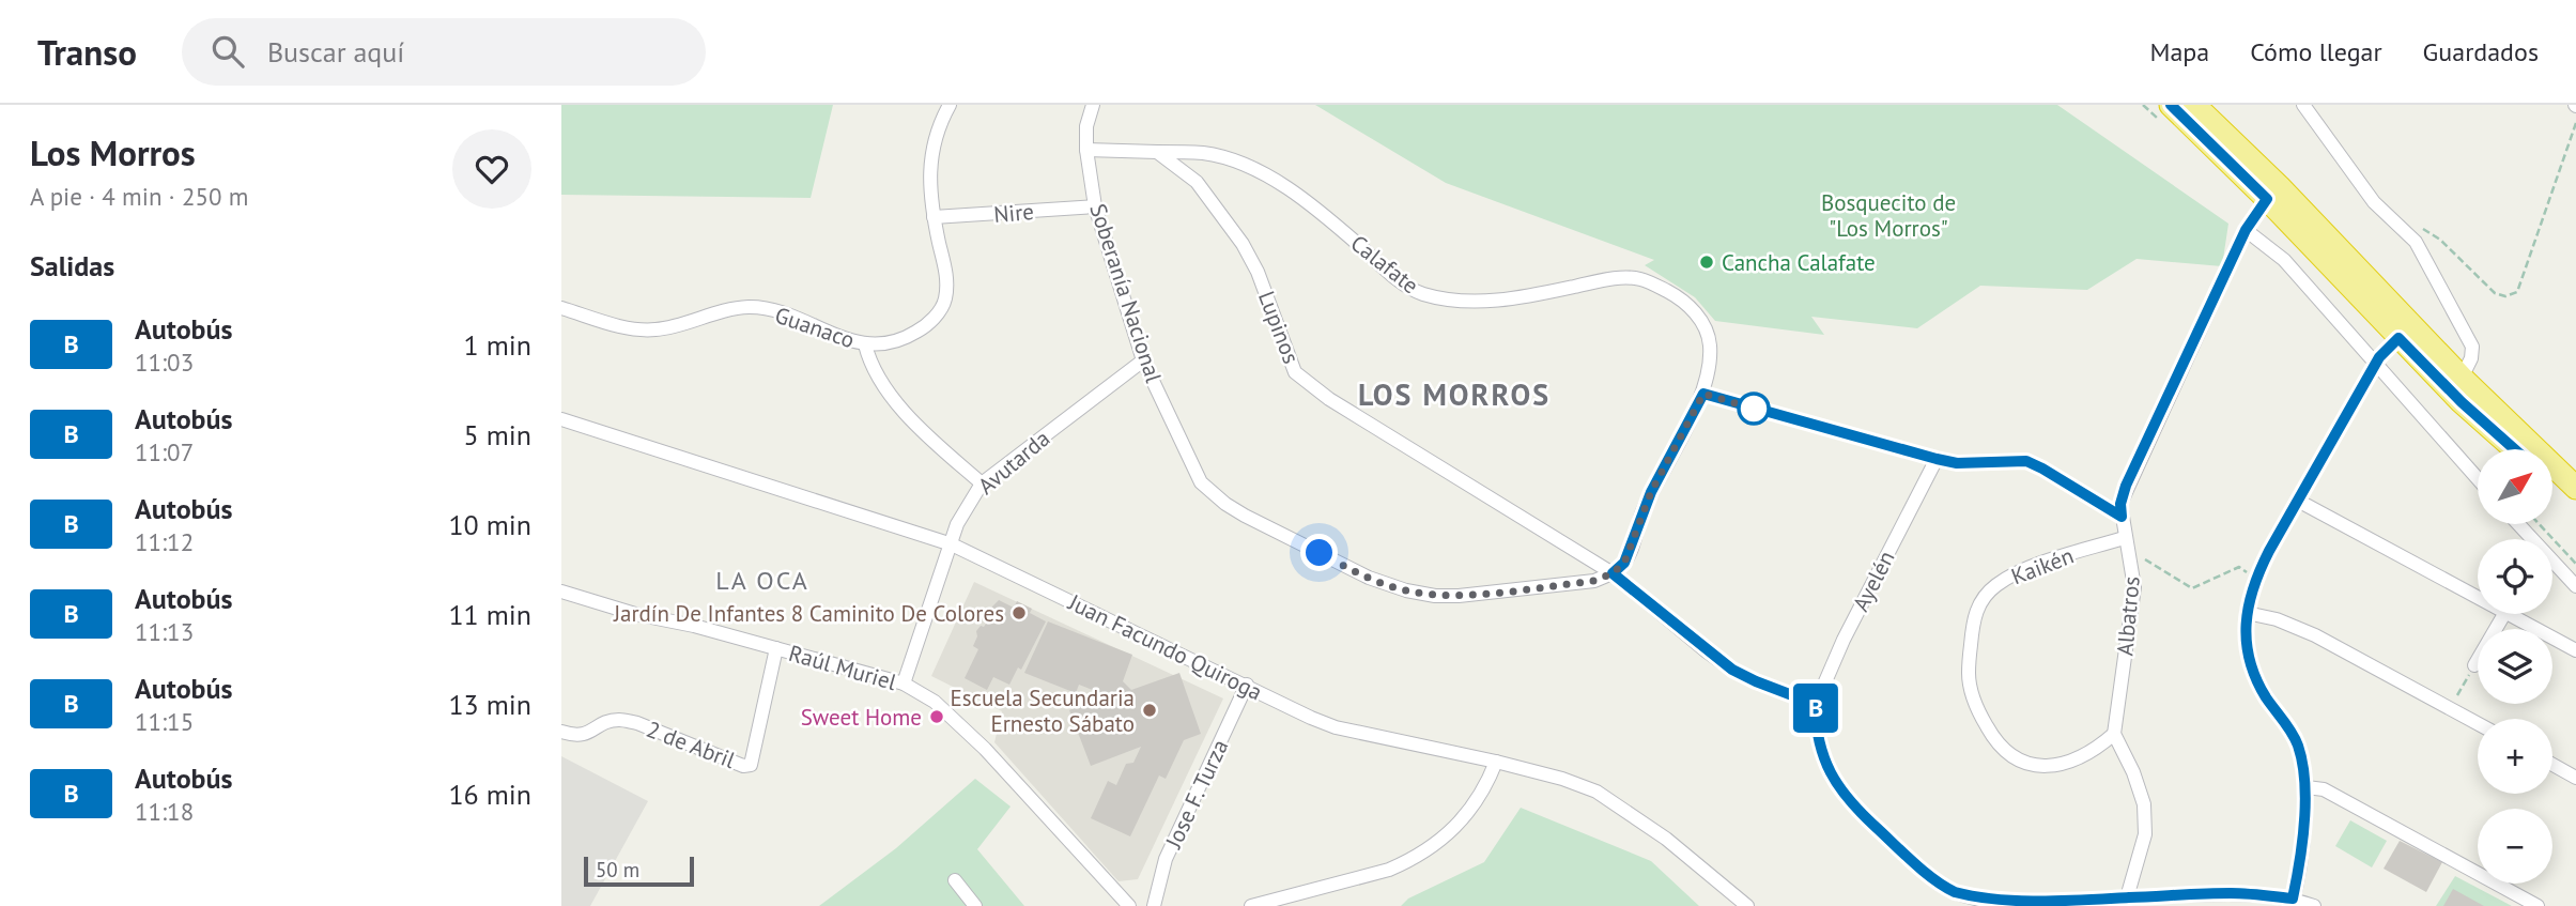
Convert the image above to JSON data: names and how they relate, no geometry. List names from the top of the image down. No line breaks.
{"streets":{"street":["Nire","Calafate","Soberanía Nacional","Guanaco","Lupinos","Avutarda","Kaikén","Ayelén","Albatros","Juan Facundo Quiroga","Raúl Muriel","2 de Abril","Jose F. Turza"]},"crossings":[["Nire","Soberanía Nacional"],["Nire","Guanaco"],["Calafate","Lupinos"],["Soberanía Nacional","Lupinos"],["Soberanía Nacional","Avutarda"],["Avutarda","Juan Facundo Quiroga"],["Avutarda","Raúl Muriel"],["Kaikén","Albatros"],["Juan Facundo Quiroga","Jose F. Turza"],["Raúl Muriel","2 de Abril"]],"districts":["LOS MORROS","LA OCA"],"parks":["Bosquecito de \"Los Morros\""],"places":["Cancha Calafate","Jardín De Infantes 8 Caminito De Colores","Escuela Secundaria Ernesto Sábato","Sweet Home"],"lines":["bus line B"],"scale_bar":"50 m","north":"top right","page":{"header":"Transo","search":"Buscar aquí","nav":["Mapa","Cómo llegar","Guardados"],"heading":[["Los Morros","A pie · 4 min · 250 m"],"Salidas"],"on_map":"B","list":[{"mark":"B","name":"Autobús","note":"11:03","value":"1 min"},{"mark":"B","name":"Autobús","note":"11:07","value":"5 min"},{"mark":"B","name":"Autobús","note":"11:12","value":"10 min"},{"mark":"B","name":"Autobús","note":"11:13","value":"11 min"},{"mark":"B","name":"Autobús","note":"11:15","value":"13 min"},{"mark":"B","name":"Autobús","note":"11:18","value":"16 min"}],"map_buttons":["+","−"],"scale":"50 m"}}
